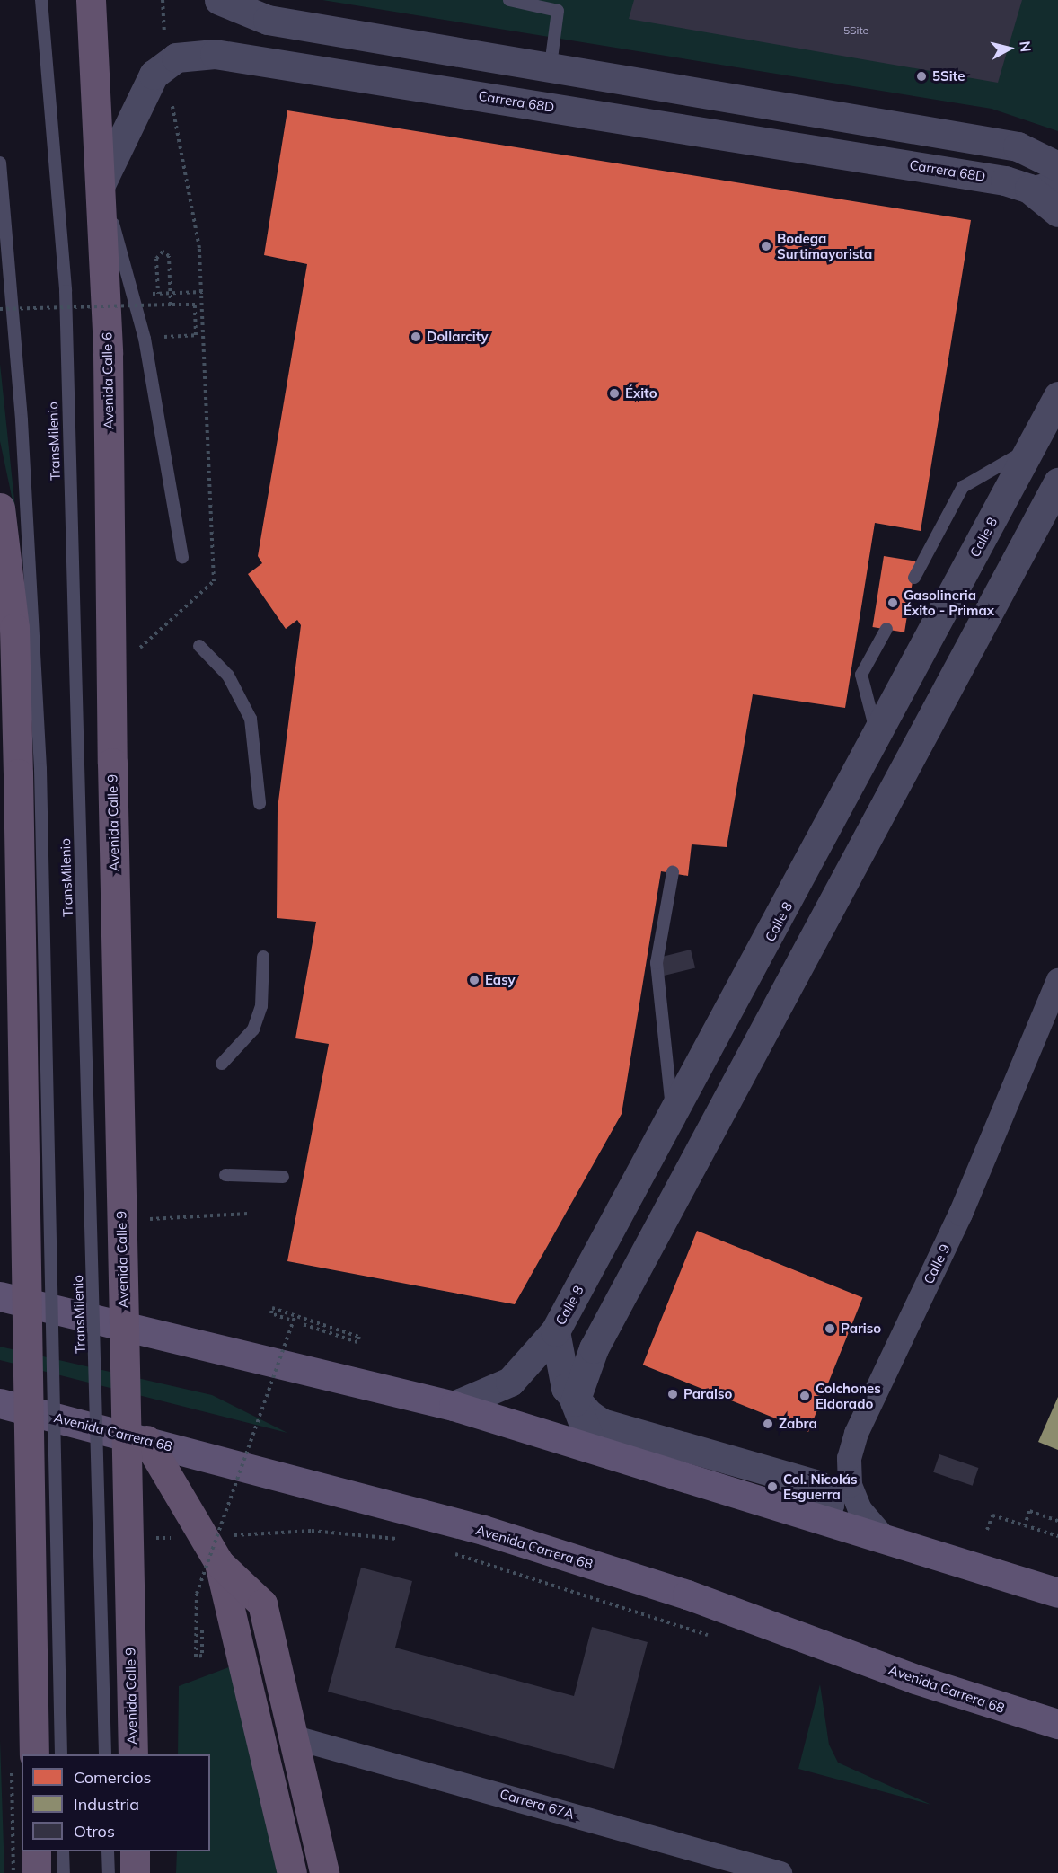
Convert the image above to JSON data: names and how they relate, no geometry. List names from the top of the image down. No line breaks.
{"streets":{"highway":["Avenida Calle 6","Avenida Calle 9"],"main road":["Avenida Carrera 68"],"street":["Carrera 68D","Calle 8","Calle 9","Carrera 67A"],"lane":["TransMilenio"]},"crossings":[["Carrera 68D","Avenida Calle 6"],["Avenida Calle 6","Avenida Calle 9"]],"places":["5Site","Bodega Surtimayorista","Dollarcity","Éxito","Gasolineria Éxito - Primax","Easy","Pariso","Paraiso","Colchones Eldorado","Zabra","Col. Nicolás Esguerra"],"house_numbers":["5Site"],"legend":["Comercios","Industria","Otros"],"north":"right"}
